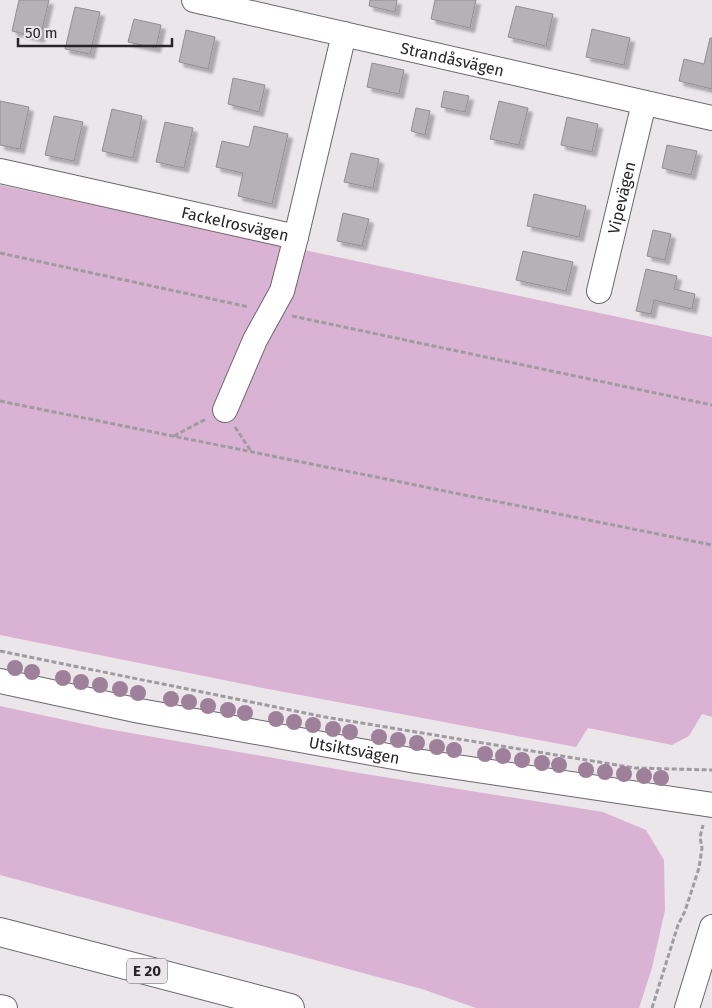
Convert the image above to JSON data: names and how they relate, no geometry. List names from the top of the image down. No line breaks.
{"streets":{"highway":["E 20"],"street":["Strandåsvägen","Vipevägen","Fackelrosvägen","Utsiktsvägen"]},"crossings":[["Strandåsvägen","Vipevägen"],["Strandåsvägen","Fackelrosvägen"]],"scale_bar":"50 m"}
